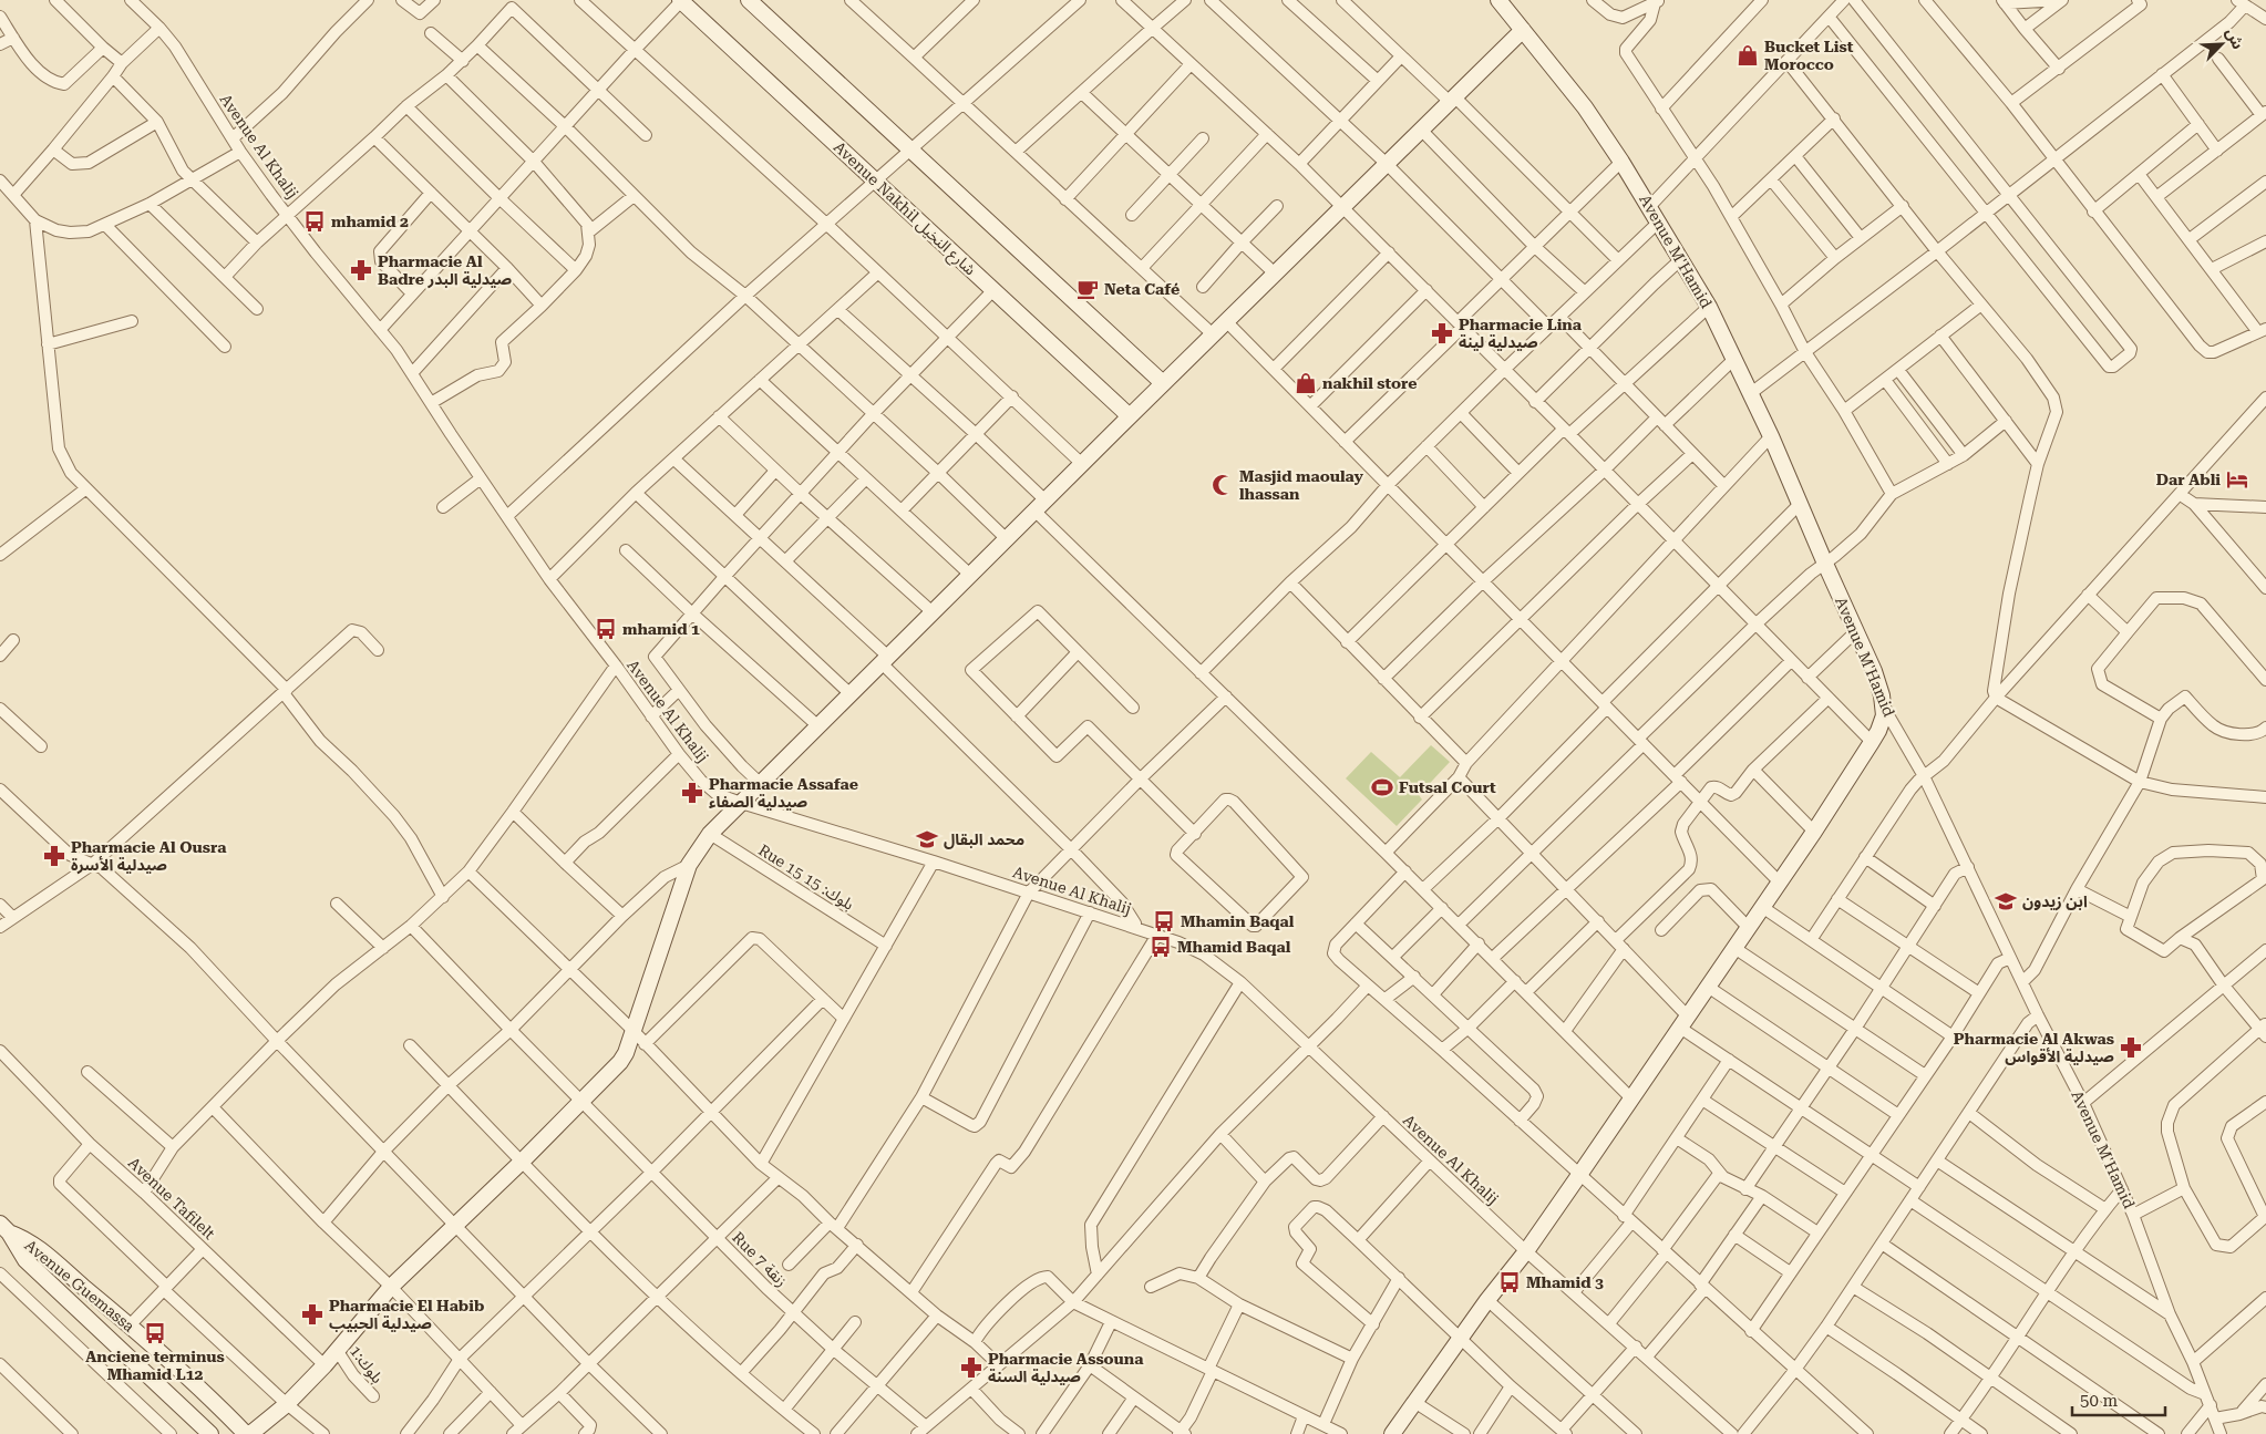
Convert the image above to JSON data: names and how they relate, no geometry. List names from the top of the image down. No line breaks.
{"streets":{"street":["Avenue Al Khalij","Avenue Nakhil شارع النخيل","Avenue M'Hamid","Rue 15 بلوك: 15","Avenue Tafilelt","Rue 7 زنقة","Avenue Guemassa","بلوك:1"]},"places":{"shop":["Bucket List Morocco","nakhil store"],"bus stop":["mhamid 2","mhamid 1","Mhamin Baqal","Mhamid Baqal","Mhamid 3","Anciene terminus Mhamid L12"],"pharmacy":["Pharmacie Al Badre صيدلية البدر","Pharmacie Lina صيدلية لينة","Pharmacie Assafae صيدلية الصفاء","Pharmacie Al Ousra صيدلية الأسرة","Pharmacie Al Akwas صيدلية الأقواس","Pharmacie El Habib صيدلية الحبيب","Pharmacie Assouna صيدلية السنة"],"cafe":["Neta Café"],"hotel":["Dar Abli"],"mosque":["Masjid maoulay lhassan"],"sports":["Futsal Court"],"school or university":["محمد البقال","ابن زيدون"]},"scale_bar":"50 m","north":"top right"}
